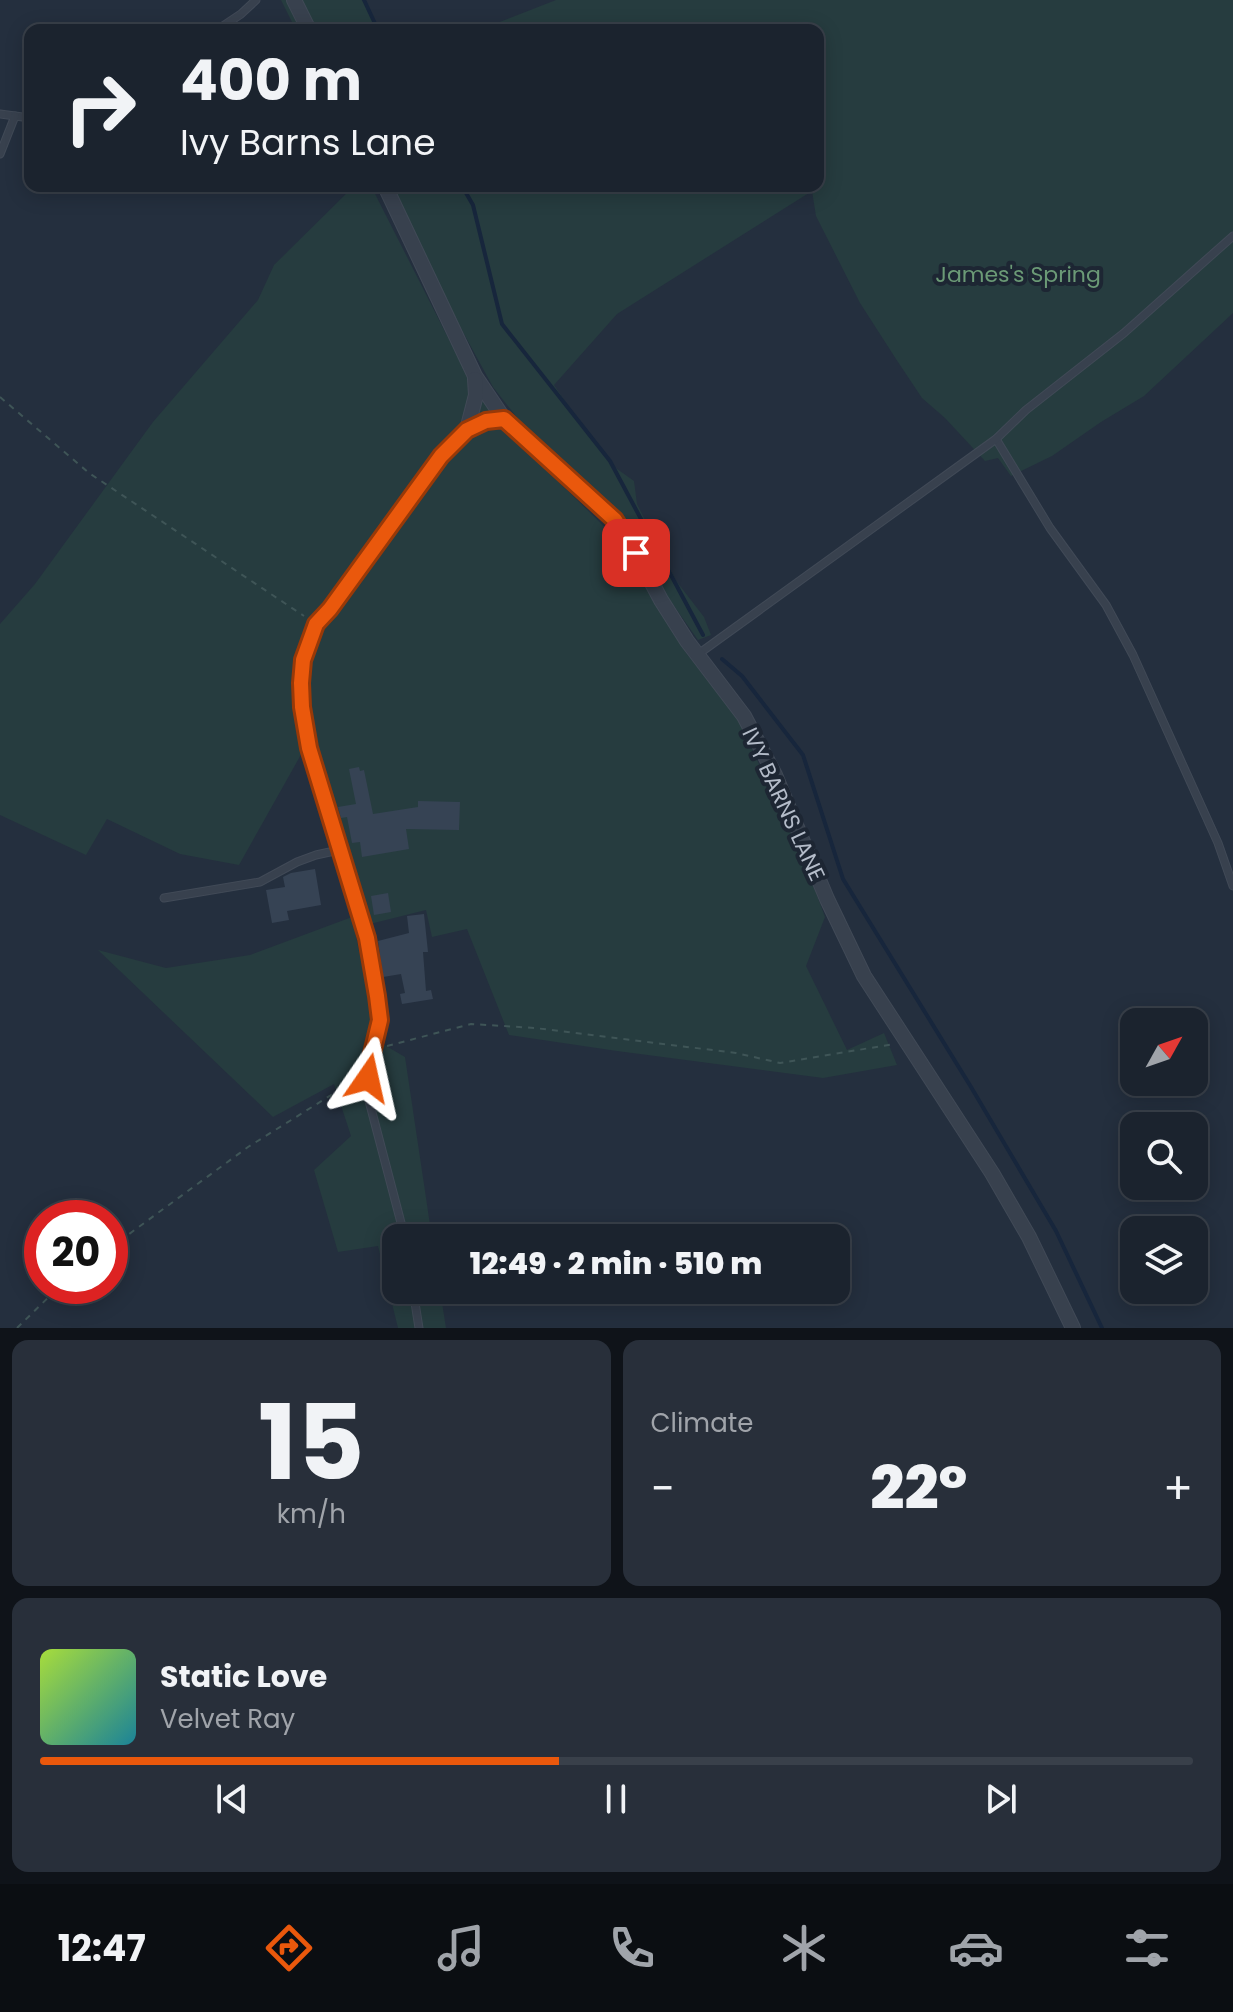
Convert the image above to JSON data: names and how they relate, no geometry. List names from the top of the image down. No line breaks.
{"streets":{"street":["IVY BARNS LANE"]},"parks":["James's Spring"],"north":"top right","page":{"turn":["400 m","Ivy Barns Lane"],"limit":"20","trip":"12:49 · 2 min · 510 m","tile":[["15","km/h"],"Climate"],"heat":["−","22°","+"],"song":["Static Love","Velvet Ray"],"tabs":"12:47"}}
